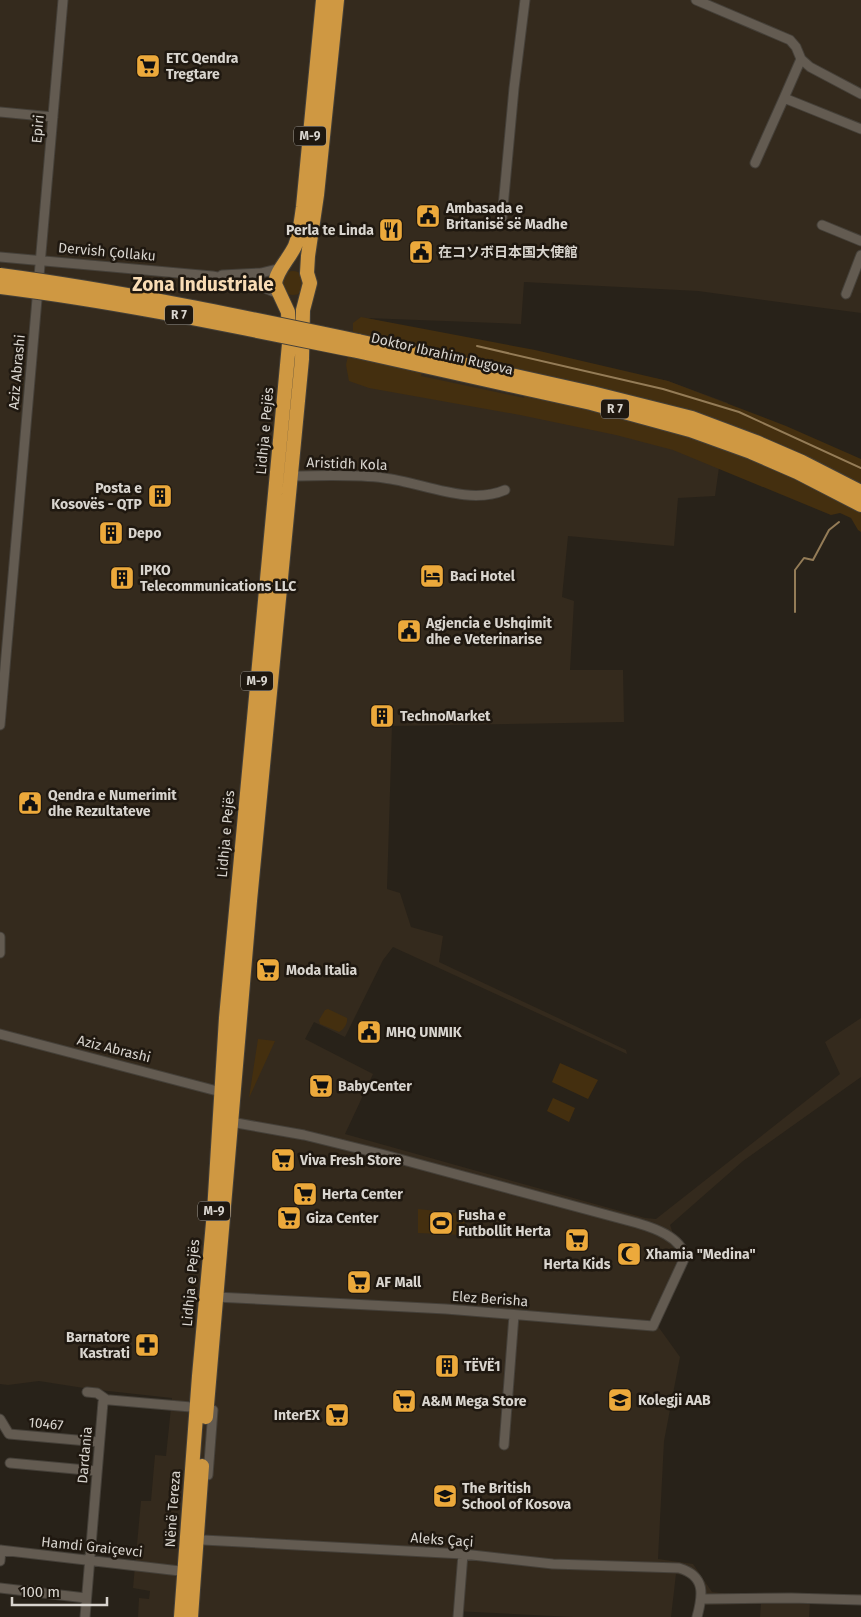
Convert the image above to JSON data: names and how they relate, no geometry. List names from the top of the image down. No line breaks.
{"streets":{"highway":["M-9","R 7","Doktor Ibrahim Rugova","Lidhja e Pejës","Nënë Tereza"],"street":["Epiri","Dervish Çollaku","Aziz Abrashi","Aristidh Kola","Elez Berisha","10467","Dardania","Aleks Çaçi","Hamdi Graiçevci"]},"crossings":[["Epiri","Dervish Çollaku"],["Epiri","Aziz Abrashi"],["Dervish Çollaku","Aziz Abrashi"],["Aziz Abrashi","Lidhja e Pejës"],["Lidhja e Pejës","Aristidh Kola"],["Lidhja e Pejës","Elez Berisha"],["Lidhja e Pejës","Nënë Tereza"],["10467","Dardania"],["Dardania","Hamdi Graiçevci"],["Nënë Tereza","Hamdi Graiçevci"]],"districts":["Zona Industriale"],"places":{"supermarket":["ETC Qendra Tregtare","Moda Italia","BabyCenter","Viva Fresh Store","Herta Center","Giza Center","Herta Kids","AF Mall","A&M Mega Store","InterEX"],"public building":["Ambasada e Britanisë së Madhe","在コソボ日本国大使館","Agjencia e Ushqimit dhe e Veterinarise","Qendra e Numerimit dhe Rezultateve","MHQ UNMIK"],"restaurant":["Perla te Linda"],"building":["Posta e Kosovës - QTP","Depo","IPKO Telecommunications LLC","TechnoMarket","TËVË1"],"hotel":["Baci Hotel"],"sports":["Fusha e Futbollit Herta"],"mosque":["Xhamia \"Medina\""],"pharmacy":["Barnatore Kastrati"],"school or university":["Kolegji AAB","The British School of Kosova"]},"scale_bar":"100 m"}
